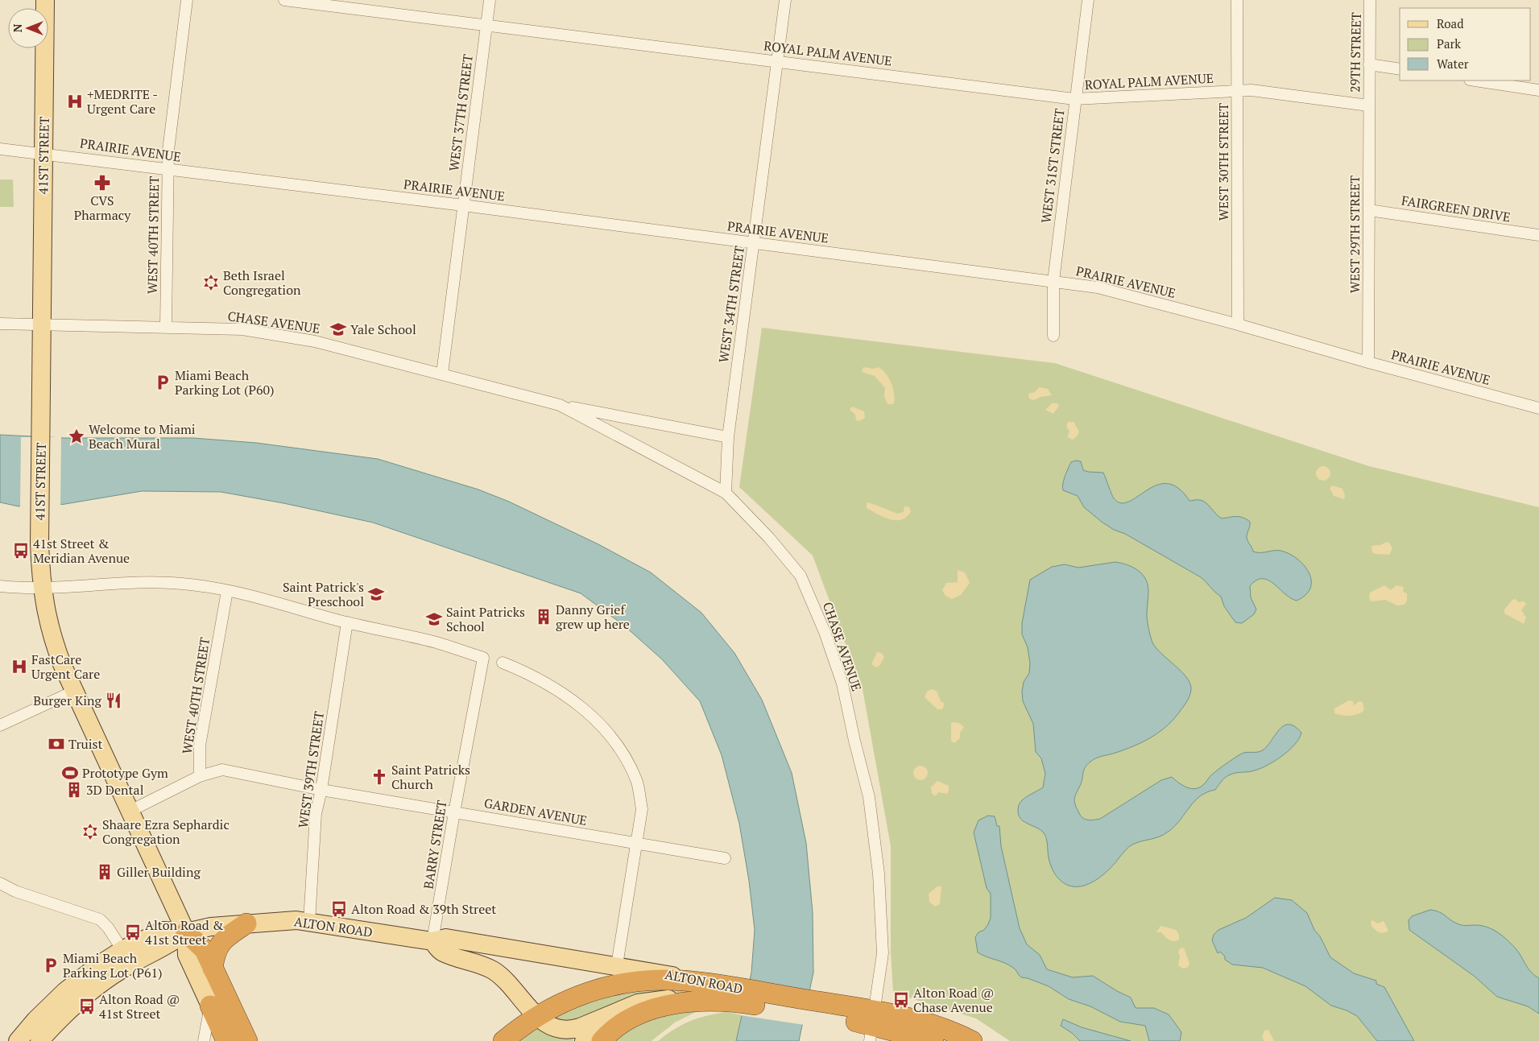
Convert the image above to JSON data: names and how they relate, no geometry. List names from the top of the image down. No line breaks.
{"streets":{"highway":["ALTON ROAD"],"main road":["41ST STREET"],"street":["29TH STREET","ROYAL PALM AVENUE","WEST 37TH STREET","PRAIRIE AVENUE","WEST 30TH STREET","WEST 31ST STREET","FAIRGREEN DRIVE","WEST 29TH STREET","WEST 40TH STREET","WEST 34TH STREET","CHASE AVENUE","WEST 39TH STREET","GARDEN AVENUE","BARRY STREET"]},"crossings":[["29TH STREET","ROYAL PALM AVENUE"],["29TH STREET","WEST 29TH STREET"],["ROYAL PALM AVENUE","WEST 37TH STREET"],["ROYAL PALM AVENUE","WEST 30TH STREET"],["ROYAL PALM AVENUE","WEST 31ST STREET"],["ROYAL PALM AVENUE","WEST 29TH STREET"],["ROYAL PALM AVENUE","WEST 34TH STREET"],["WEST 37TH STREET","PRAIRIE AVENUE"],["WEST 37TH STREET","CHASE AVENUE"],["PRAIRIE AVENUE","41ST STREET"],["PRAIRIE AVENUE","WEST 30TH STREET"],["PRAIRIE AVENUE","WEST 31ST STREET"],["PRAIRIE AVENUE","WEST 29TH STREET"],["PRAIRIE AVENUE","WEST 40TH STREET"],["PRAIRIE AVENUE","WEST 34TH STREET"],["41ST STREET","CHASE AVENUE"],["41ST STREET","ALTON ROAD"],["FAIRGREEN DRIVE","WEST 29TH STREET"],["WEST 40TH STREET","CHASE AVENUE"],["WEST 40TH STREET","GARDEN AVENUE"],["WEST 34TH STREET","CHASE AVENUE"],["CHASE AVENUE","ALTON ROAD"],["WEST 39TH STREET","GARDEN AVENUE"],["WEST 39TH STREET","BARRY STREET"],["WEST 39TH STREET","ALTON ROAD"],["GARDEN AVENUE","BARRY STREET"],["BARRY STREET","ALTON ROAD"]],"places":{"hospital":["+MEDRITE - Urgent Care","FastCare Urgent Care"],"pharmacy":["CVS Pharmacy"],"synagogue":["Beth Israel Congregation","Shaare Ezra Sephardic Congregation"],"school or university":["Yale School","Saint Patrick's Preschool","Saint Patricks School"],"parking":["Miami Beach Parking Lot (P60)","Miami Beach Parking Lot (P61)"],"place":["Welcome to Miami Beach Mural"],"bus stop":["41st Street & Meridian Avenue","Alton Road & 39th Street","Alton Road & 41st Street","Alton Road @ Chase Avenue","Alton Road @ 41st Street"],"building":["Danny Grief grew up here","3D Dental","Giller Building"],"restaurant":["Burger King"],"bank":["Truist"],"sports":["Prototype Gym"],"church":["Saint Patricks Church"]},"legend":["Road","Park","Water"],"north":"left"}
